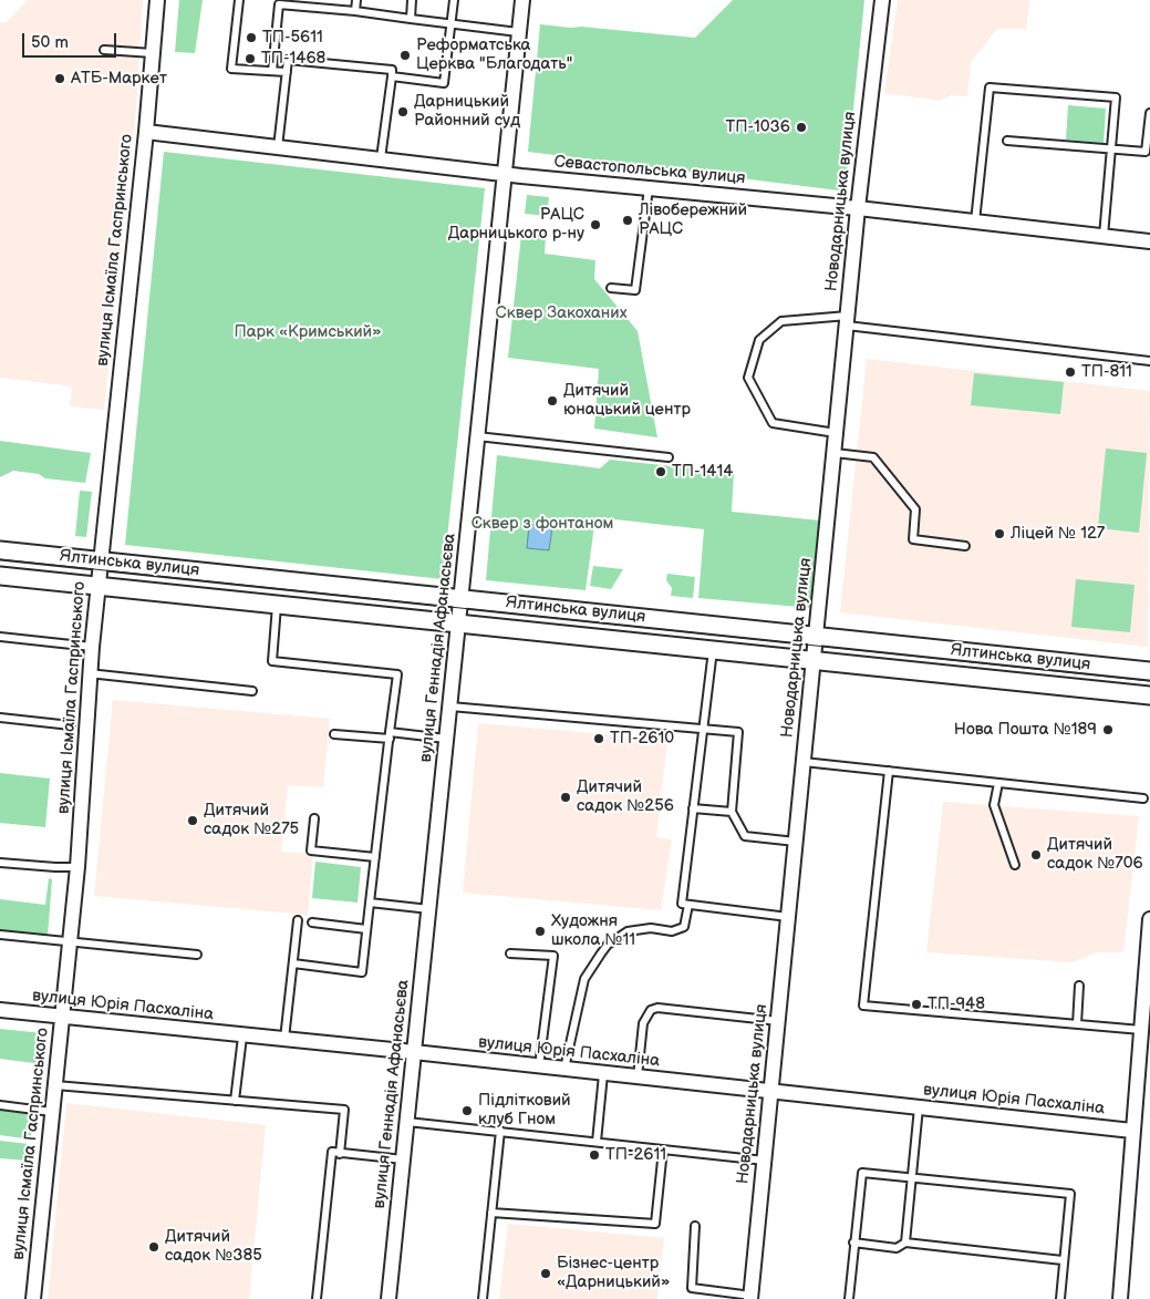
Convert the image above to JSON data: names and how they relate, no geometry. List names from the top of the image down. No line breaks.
{"streets":{"street":["Севастопольська вулиця","Новодарницька вулиця","вулиця Ісмаїла Гаспринського","Ялтинська вулиця","вулиця Геннадія Афанасьєва","вулиця Юрія Пасхаліна"]},"crossings":[["Севастопольська вулиця","Новодарницька вулиця"],["Севастопольська вулиця","вулиця Ісмаїла Гаспринського"],["Севастопольська вулиця","вулиця Геннадія Афанасьєва"],["Новодарницька вулиця","Ялтинська вулиця"],["Новодарницька вулиця","вулиця Юрія Пасхаліна"],["вулиця Ісмаїла Гаспринського","Ялтинська вулиця"],["вулиця Ісмаїла Гаспринського","вулиця Юрія Пасхаліна"],["Ялтинська вулиця","вулиця Геннадія Афанасьєва"],["вулиця Геннадія Афанасьєва","вулиця Юрія Пасхаліна"]],"parks":["Сквер Закоханих","Парк «Кримський»","Сквер з фонтаном"],"places":["ТП-5611","Реформатська Церква \"Благодать\"","ТП-1468","АТБ-Маркет","Дарницький Районний суд","ТП-1036","Лівобережний РАЦС","РАЦС Дарницького р-ну","ТП-811","Дитячий юнацький центр","ТП-1414","Ліцей № 127","Нова Пошта №189","ТП-2610","Дитячий садок №256","Дитячий садок №275","Дитячий садок №706","Художня школа №11","ТП-948","Підлітковий клуб Гном","ТП-2611","Дитячий садок №385","Бізнес-центр «Дарницький»"],"scale_bar":"50 m"}
